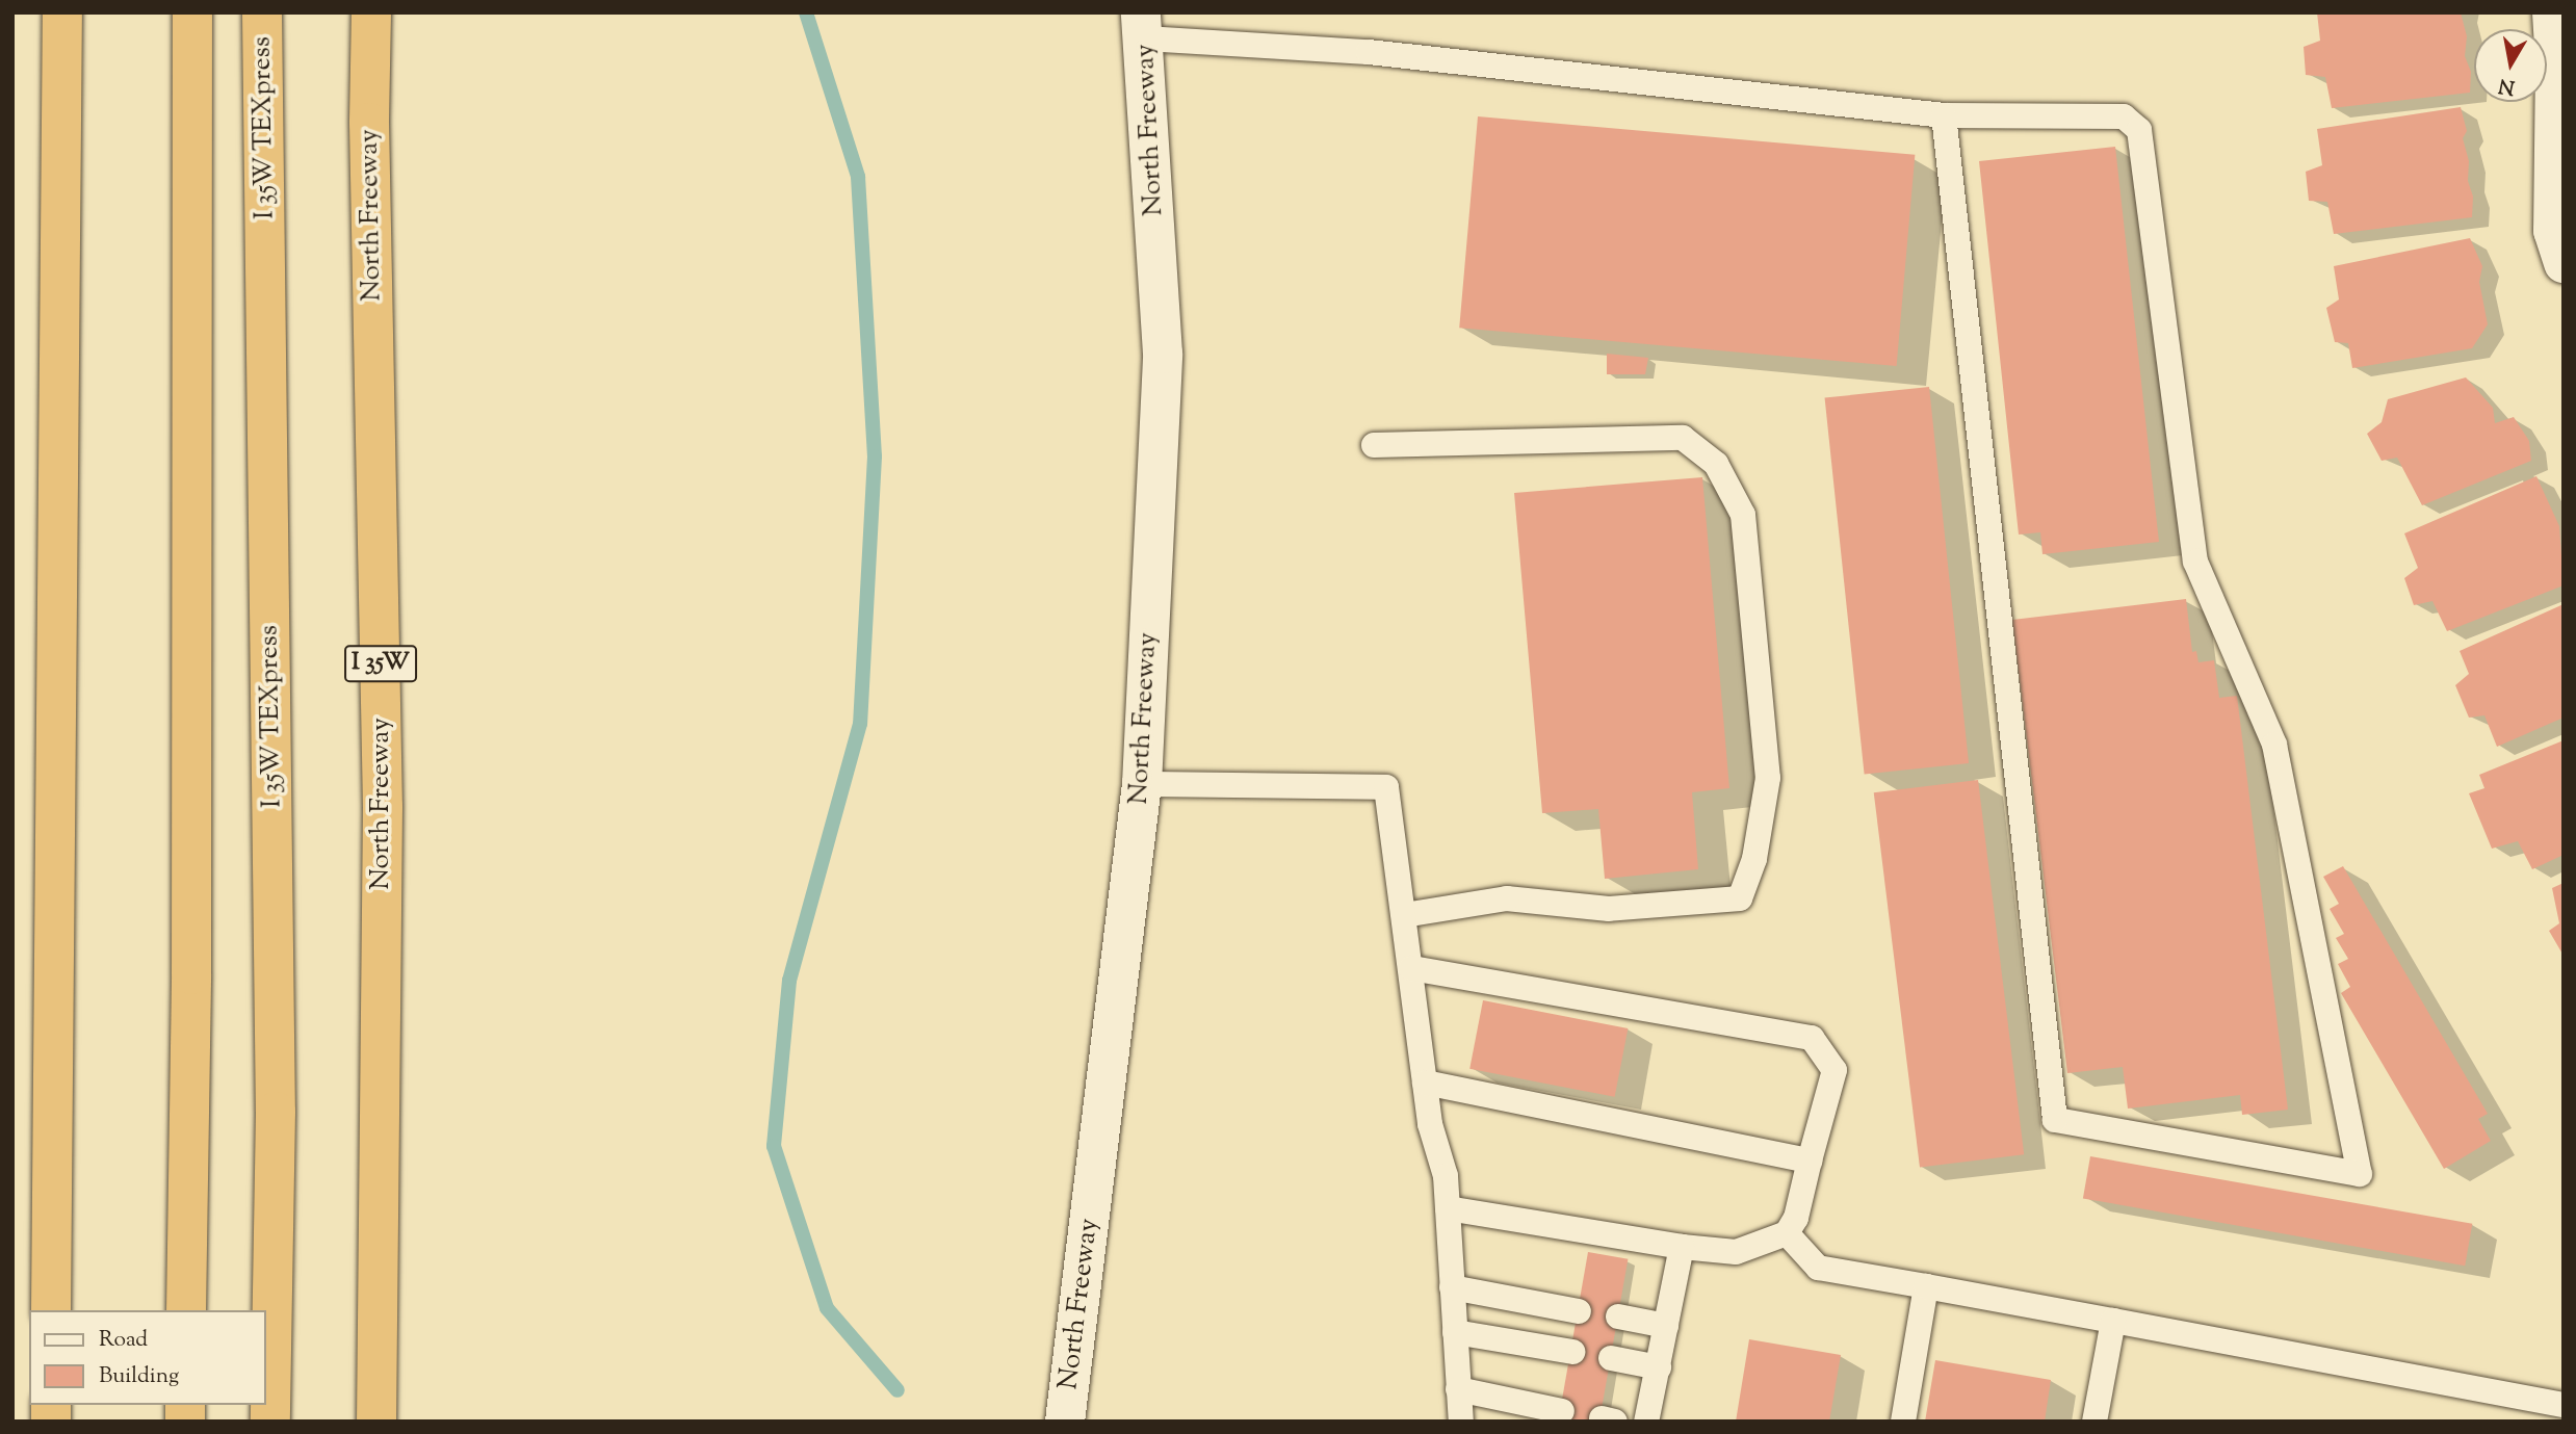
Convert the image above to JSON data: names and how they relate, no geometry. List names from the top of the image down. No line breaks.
{"streets":{"highway":["I 35W TEXpress","North Freeway","I 35W"]},"legend":["Road","Building"],"north":"bottom"}
